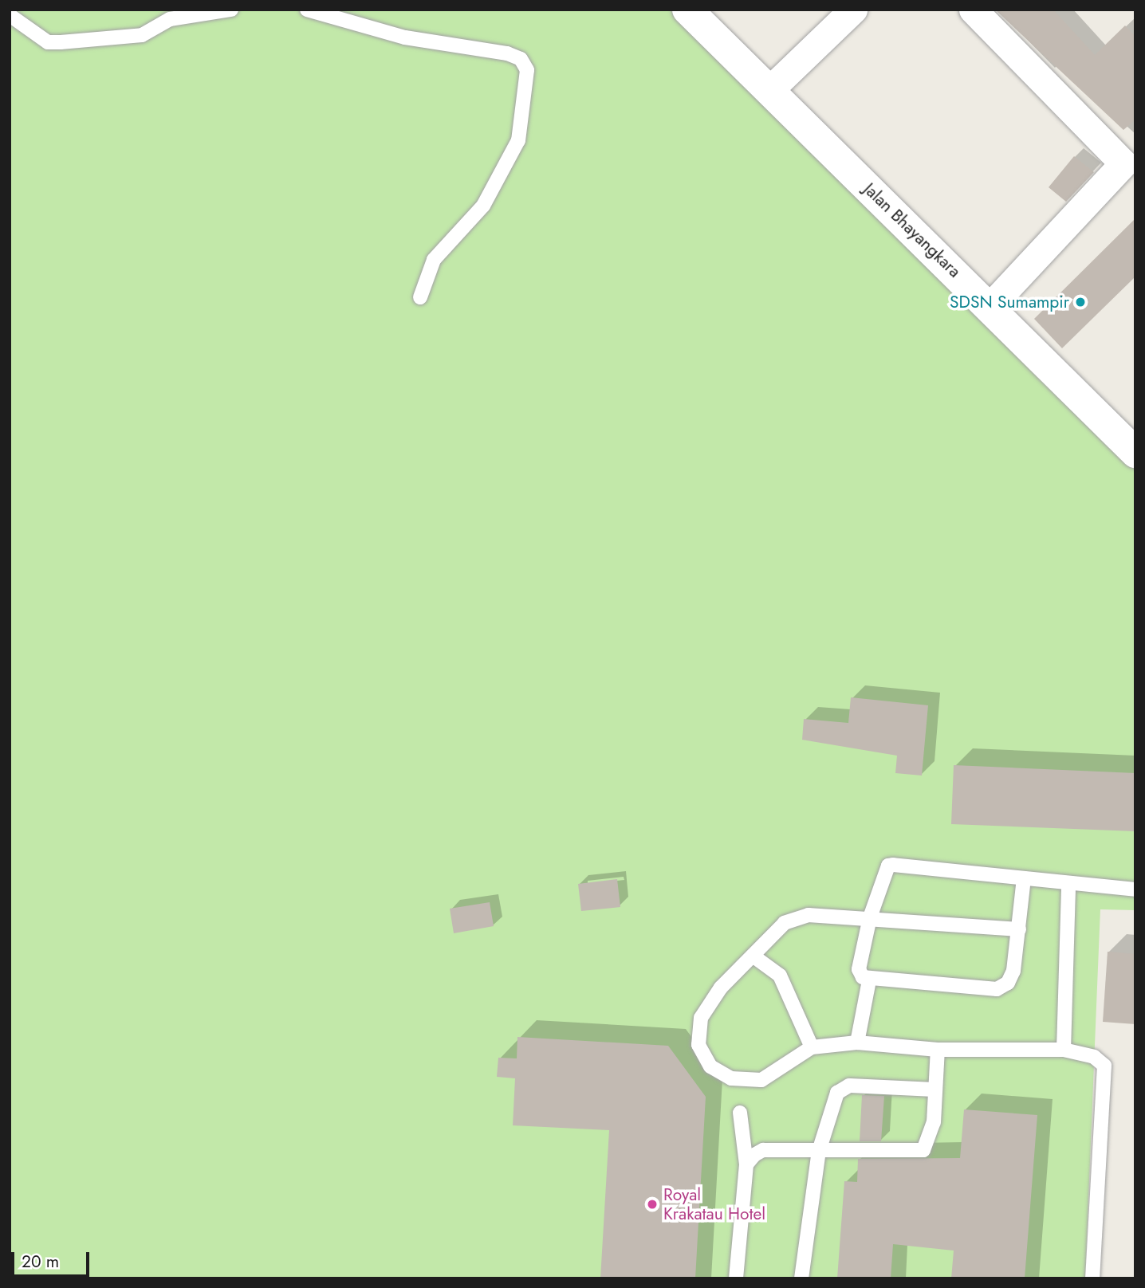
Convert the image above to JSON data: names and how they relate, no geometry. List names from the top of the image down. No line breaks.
{"streets":{"street":["Jalan Bhayangkara"]},"places":["SDSN Sumampir","Royal Krakatau Hotel"],"scale_bar":"20 m"}
